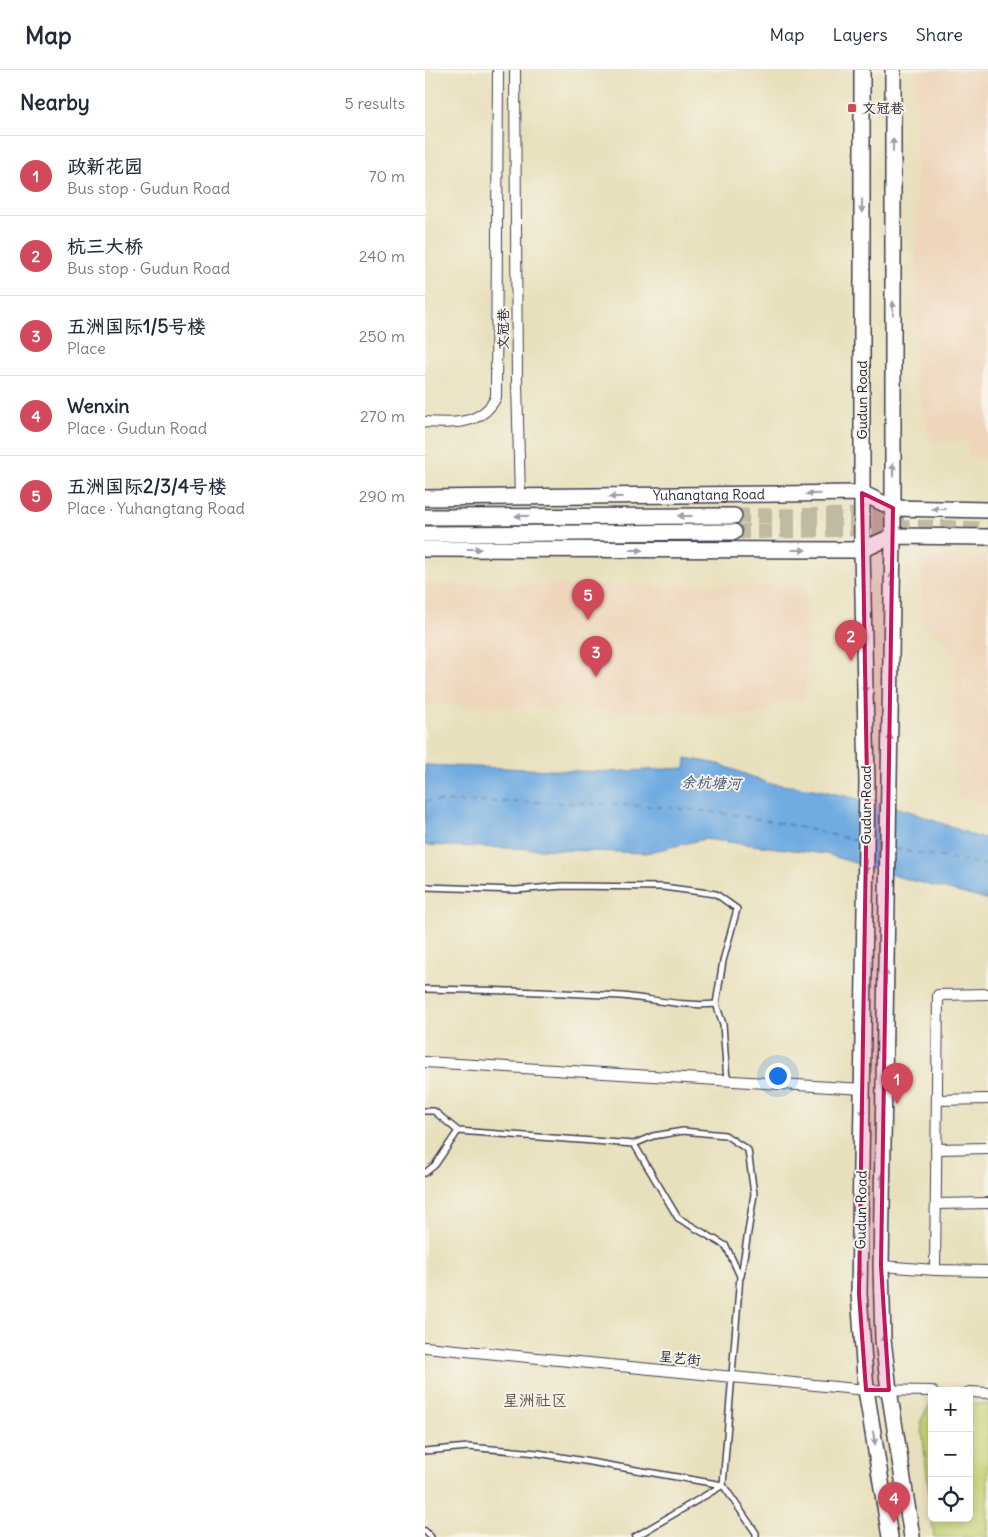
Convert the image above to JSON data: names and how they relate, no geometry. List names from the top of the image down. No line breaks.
{"streets":{"main road":["Gudun Road","Yuhangtang Road"],"street":["文冠巷","星艺街"]},"crossings":[["文冠巷","Yuhangtang Road"],["Gudun Road","Yuhangtang Road"],["Gudun Road","星艺街"]],"districts":["星洲社区"],"water":["余杭塘河"],"places":{"transit":["文冠巷"]},"page":{"header":"Map","nav":["Map","Layers","Share"],"heading":["Nearby","5 results"],"list":[{"mark":"1","name":"政新花园","note":"Bus stop · Gudun Road","value":"70 m"},{"mark":"2","name":"杭三大桥","note":"Bus stop · Gudun Road","value":"240 m"},{"mark":"3","name":"五洲国际1/5号楼","note":"Place","value":"250 m"},{"mark":"4","name":"Wenxin","note":"Place · Gudun Road","value":"270 m"},{"mark":"5","name":"五洲国际2/3/4号楼","note":"Place · Yuhangtang Road","value":"290 m"}],"pins":["5","2","3","1","4"],"map_buttons":["+","−"]}}
